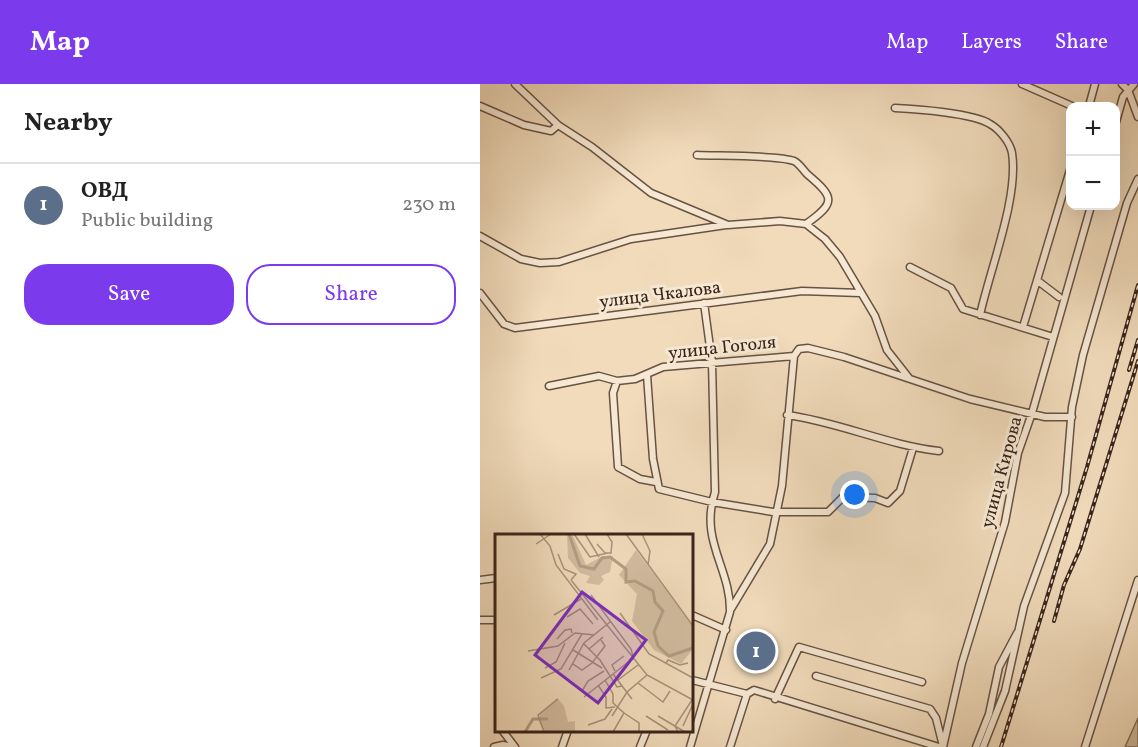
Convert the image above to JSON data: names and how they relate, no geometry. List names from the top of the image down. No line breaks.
{"streets":{"street":["улица Чкалова","улица Гоголя","улица Кирова"]},"crossings":[["улица Гоголя","улица Кирова"]],"page":{"header":"Map","nav":["Map","Layers","Share"],"heading":"Nearby","map_buttons":["+","−"],"list":[{"mark":"1","name":"ОВД","note":"Public building","value":"230 m"}],"buttons":["Save","Share"],"pins":"1"}}
